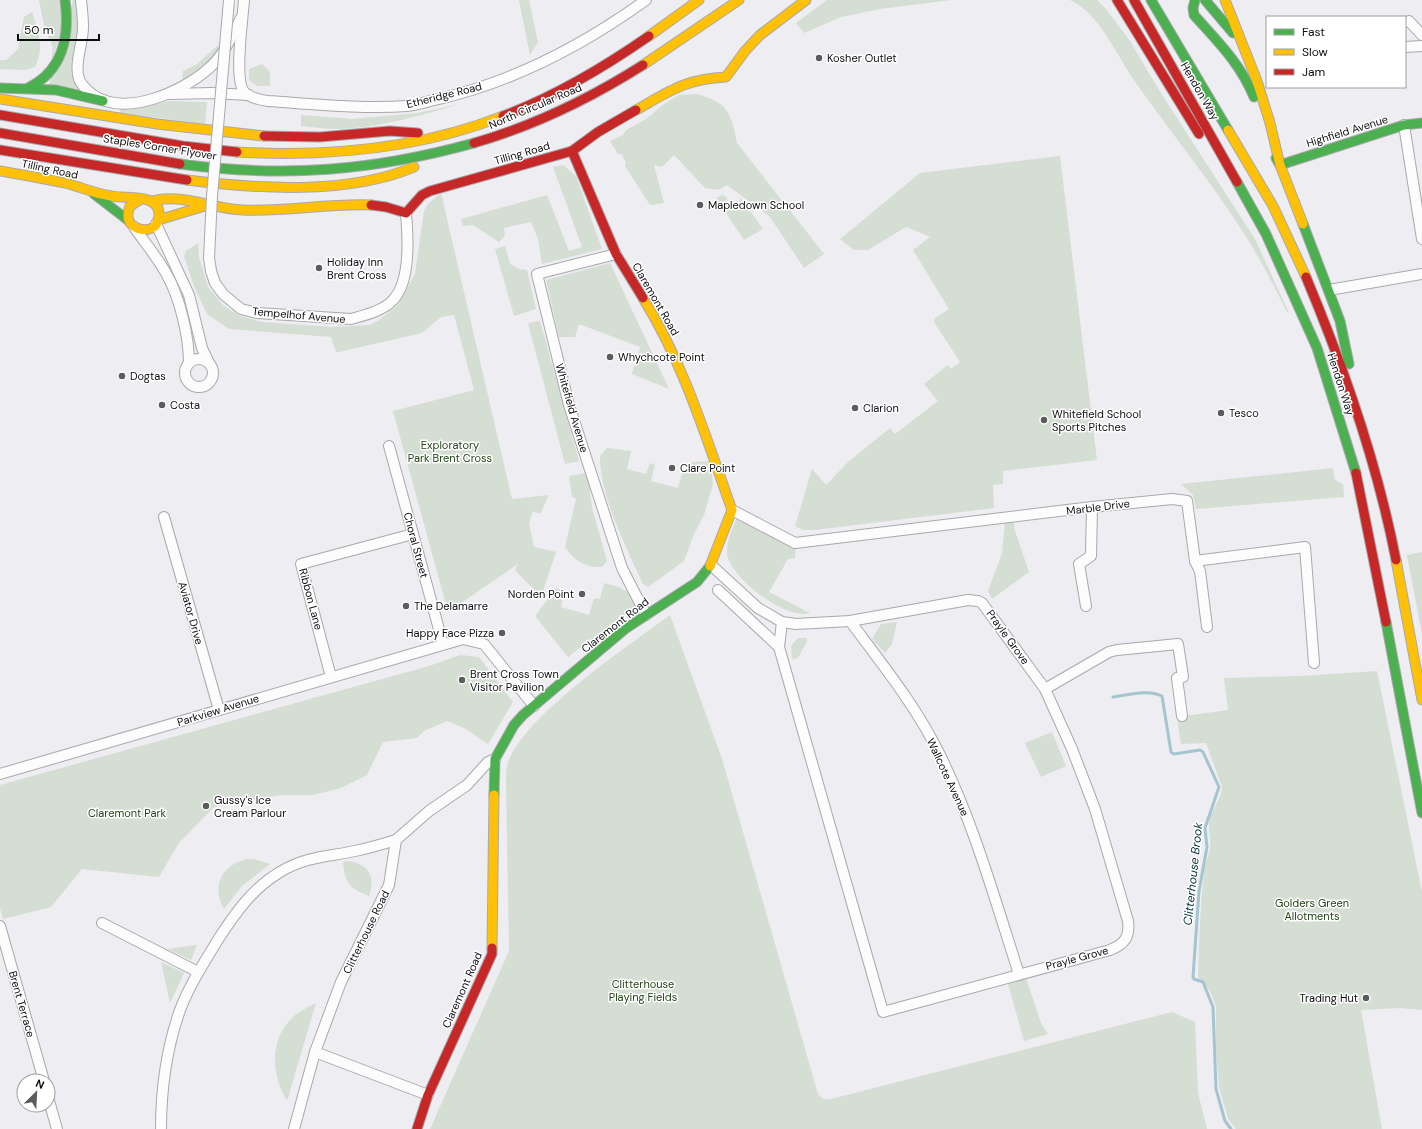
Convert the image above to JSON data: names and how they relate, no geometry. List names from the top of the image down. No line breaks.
{"streets":{"main road":["Hendon Way","North Circular Road","Highfield Avenue","Staples Corner Flyover","Tilling Road","Claremont Road"],"street":["Etheridge Road","Tempelhof Avenue","Whitefield Avenue","Marble Drive","Choral Street","Ribbon Lane","Aviator Drive","Prayle Grove","Parkview Avenue","Wallcote Avenue","Clitterhouse Road","Brent Terrace"]},"crossings":[["North Circular Road","Staples Corner Flyover"],["Tilling Road","Claremont Road"],["Tilling Road","Tempelhof Avenue"],["Claremont Road","Whitefield Avenue"],["Claremont Road","Marble Drive"],["Claremont Road","Prayle Grove"],["Claremont Road","Parkview Avenue"],["Choral Street","Ribbon Lane"],["Choral Street","Parkview Avenue"],["Ribbon Lane","Parkview Avenue"],["Aviator Drive","Parkview Avenue"],["Prayle Grove","Wallcote Avenue"]],"water":["Clitterhouse Brook"],"parks":["Exploratory Park Brent Cross","Claremont Park","Golders Green Allotments","Clitterhouse Playing Fields"],"places":["Kosher Outlet","Mapledown School","Holiday Inn Brent Cross","Whychcote Point","Dogtas","Costa","Clarion","Tesco","Whitefield School Sports Pitches","Clare Point","Norden Point","The Delamarre","Happy Face Pizza","Brent Cross Town Visitor Pavilion","Gussy's Ice Cream Parlour","Trading Hut"],"legend":["Fast","Slow","Jam"],"scale_bar":"50 m","north":"top right"}
